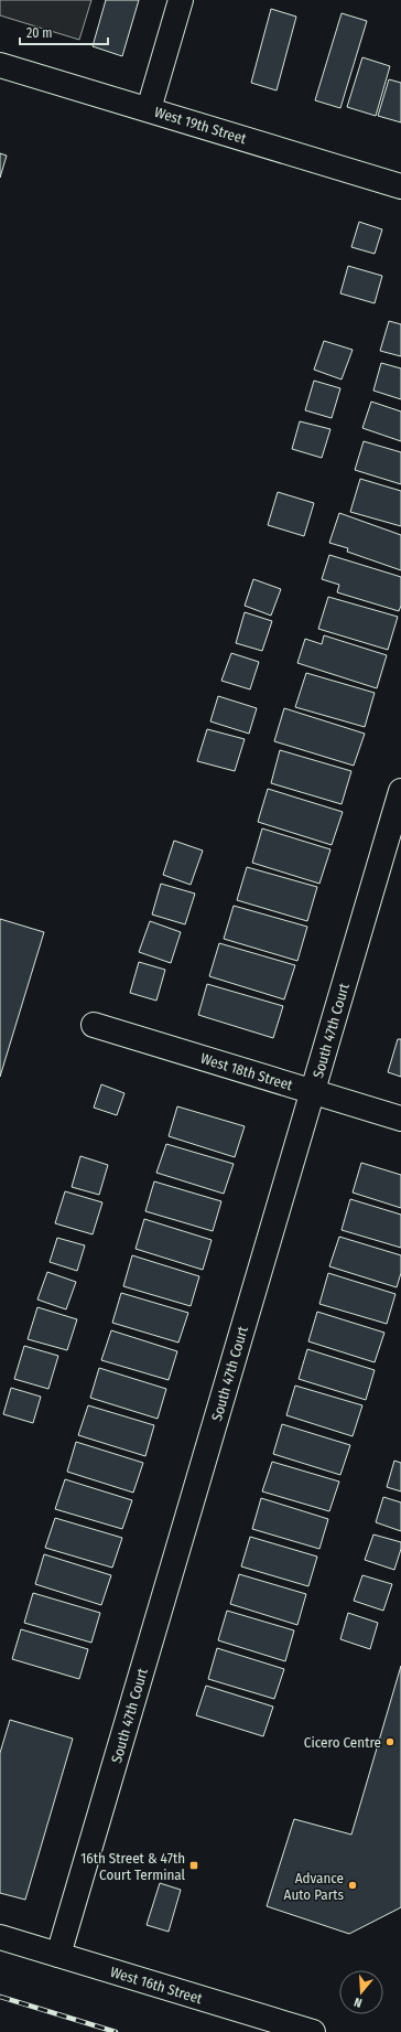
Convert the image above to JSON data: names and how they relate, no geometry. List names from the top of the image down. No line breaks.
{"streets":{"street":["West 19th Street","South 47th Court","West 18th Street","West 16th Street"]},"crossings":[["South 47th Court","West 18th Street"],["South 47th Court","West 16th Street"]],"places":{"other":["Cicero Centre","Advance Auto Parts"],"transit":["16th Street & 47th Court Terminal"]},"scale_bar":"20 m","north":"bottom"}
